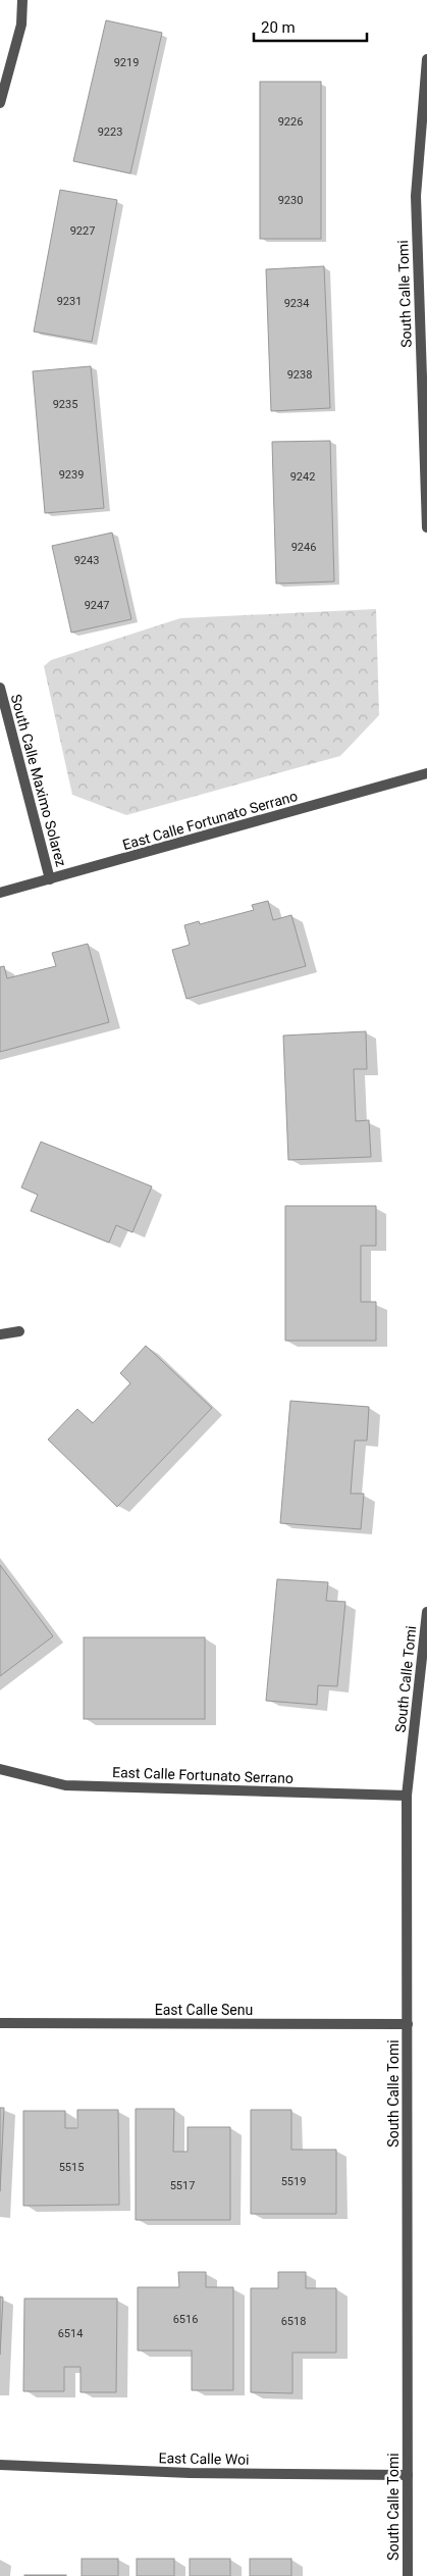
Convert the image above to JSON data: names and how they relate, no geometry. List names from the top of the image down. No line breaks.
{"streets":{"street":["South Calle Tomi","South Calle Maximo Solarez","East Calle Fortunato Serrano","East Calle Senu","East Calle Woi"]},"crossings":[["South Calle Tomi","East Calle Fortunato Serrano"],["South Calle Tomi","East Calle Senu"],["South Calle Tomi","East Calle Woi"],["South Calle Maximo Solarez","East Calle Fortunato Serrano"]],"house_numbers":["9219","9226","9223","9230","9227","9231","9234","9238","9235","9239","9242","9246","9243","9247","5515","5519","5517","6516","6518","6514"],"scale_bar":"20 m"}
